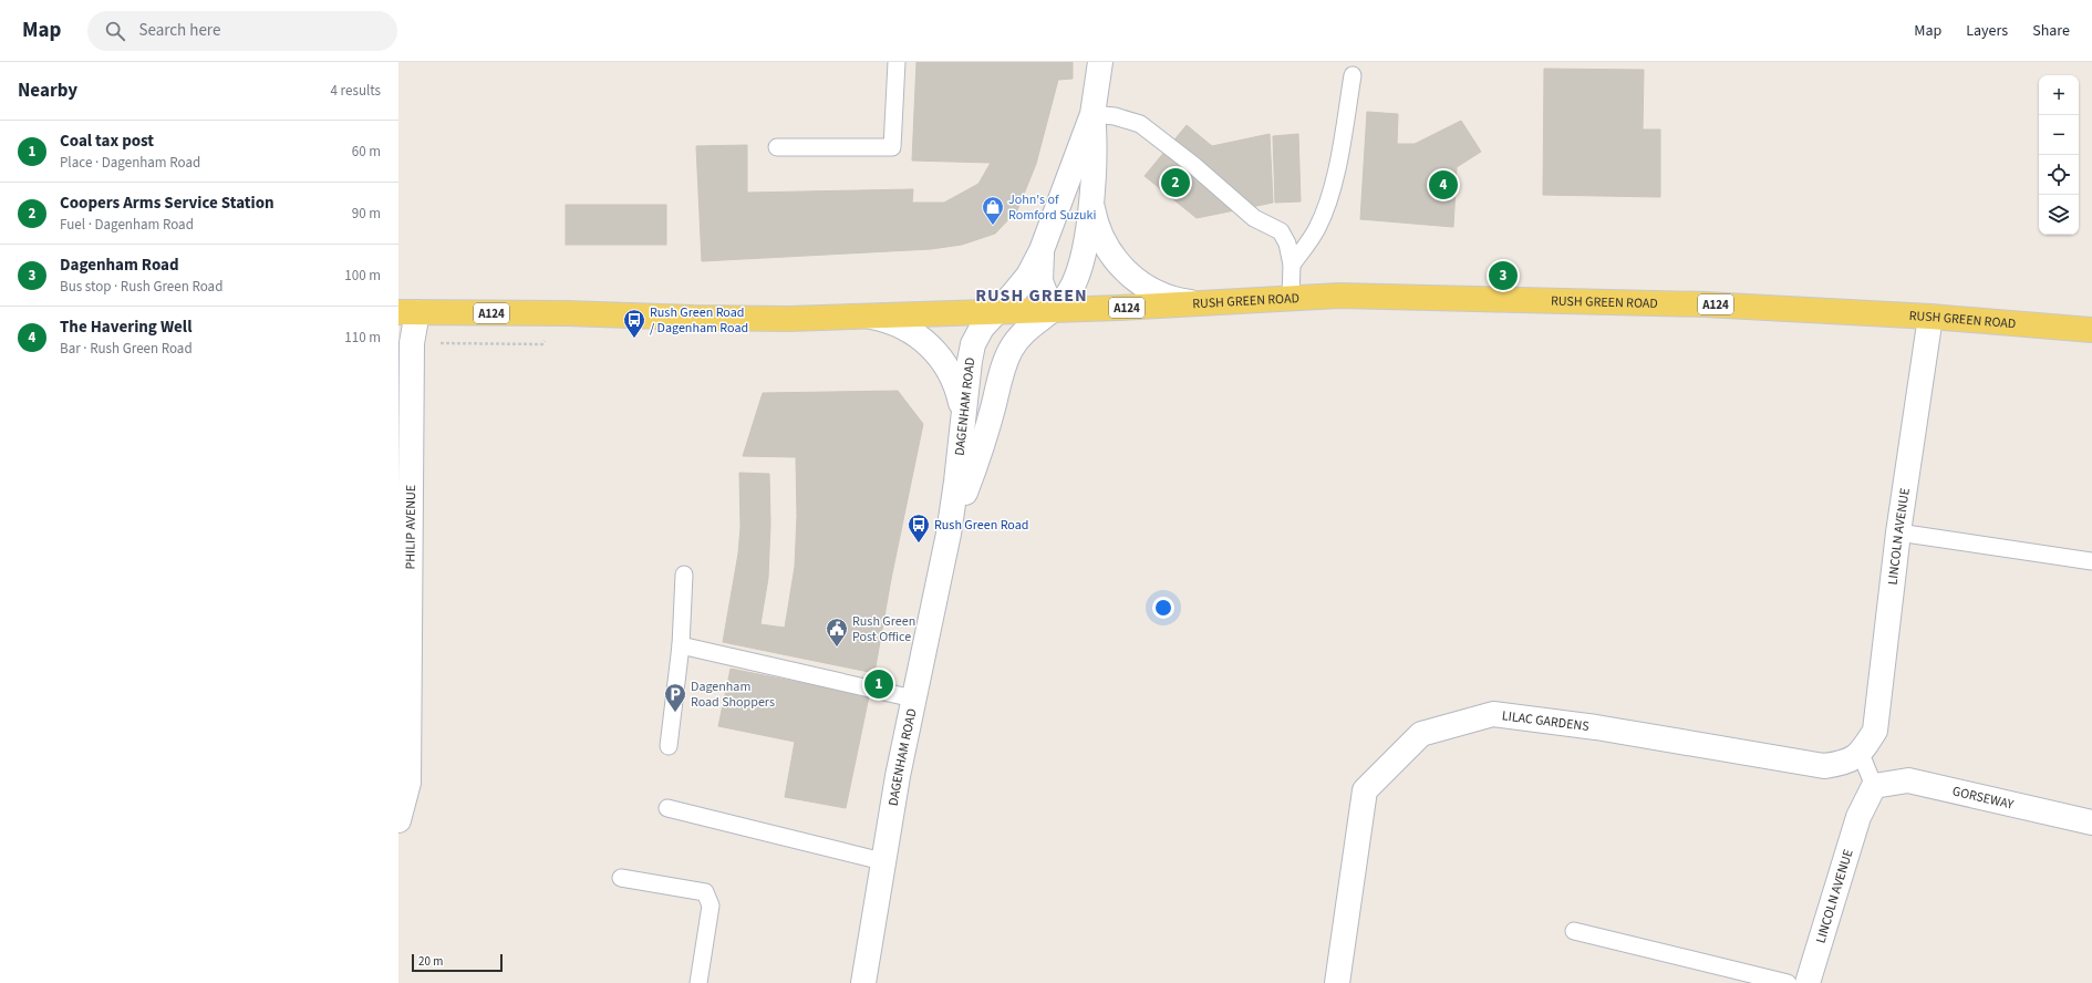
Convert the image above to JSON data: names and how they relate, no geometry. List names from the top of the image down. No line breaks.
{"streets":{"main road":["RUSH GREEN ROAD","A124"],"street":["DAGENHAM ROAD","PHILIP AVENUE","LINCOLN AVENUE","LILAC GARDENS","GORSEWAY"]},"crossings":[["RUSH GREEN ROAD","DAGENHAM ROAD"],["RUSH GREEN ROAD","PHILIP AVENUE"],["RUSH GREEN ROAD","LINCOLN AVENUE"],["LINCOLN AVENUE","LILAC GARDENS"],["LINCOLN AVENUE","GORSEWAY"]],"districts":["RUSH GREEN"],"places":{"shop":["John's of Romford Suzuki"],"bus stop":["Rush Green Road / Dagenham Road","Rush Green Road"],"public building":["Rush Green Post Office"],"parking":["Dagenham Road Shoppers"]},"scale_bar":"20 m","page":{"header":"Map","search":"Search here","nav":["Map","Layers","Share"],"heading":["Nearby","4 results"],"map_buttons":["+","−"],"list":[{"mark":"1","name":"Coal tax post","note":"Place · Dagenham Road","value":"60 m"},{"mark":"2","name":"Coopers Arms Service Station","note":"Fuel · Dagenham Road","value":"90 m"},{"mark":"3","name":"Dagenham Road","note":"Bus stop · Rush Green Road","value":"100 m"},{"mark":"4","name":"The Havering Well","note":"Bar · Rush Green Road","value":"110 m"}],"pins":["2","4","3","1"],"scale":"20 m"}}
